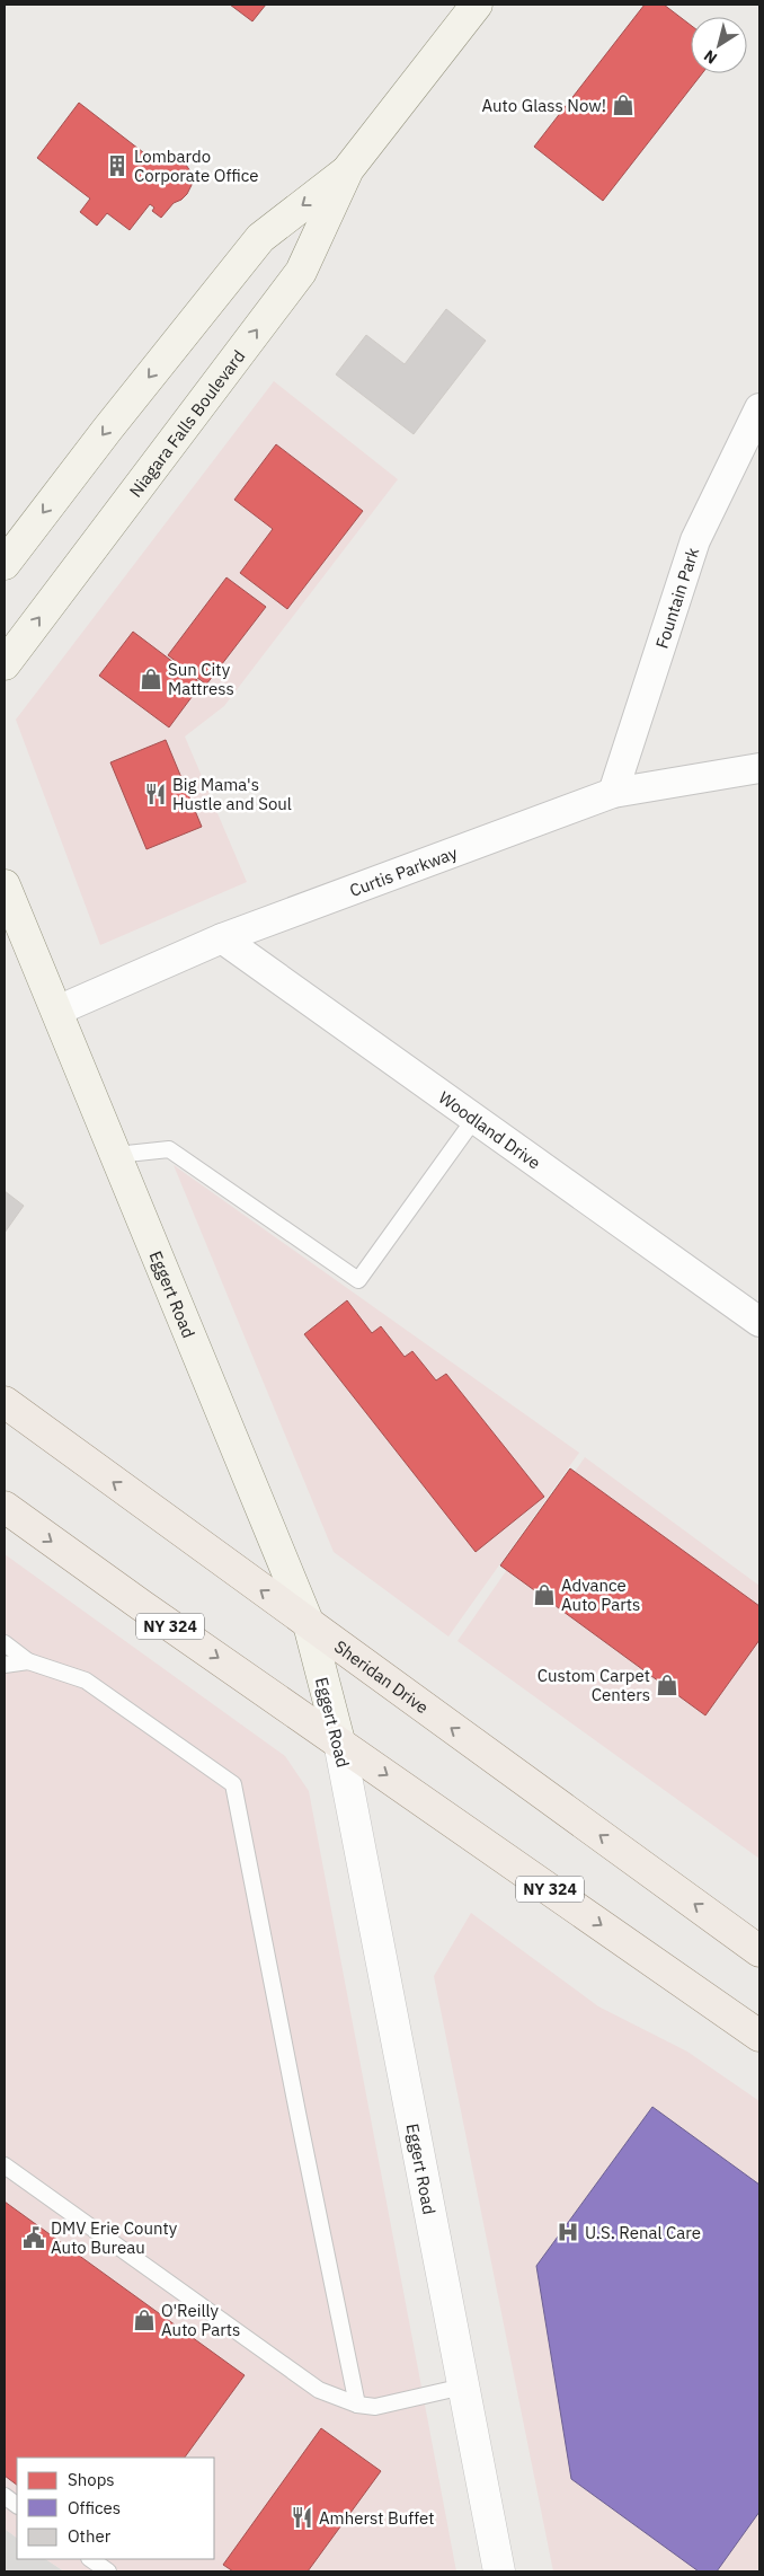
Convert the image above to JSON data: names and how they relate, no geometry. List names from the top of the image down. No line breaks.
{"streets":{"main road":["Niagara Falls Boulevard","Eggert Road","NY 324","Sheridan Drive"],"street":["Fountain Park","Curtis Parkway","Woodland Drive"]},"crossings":[["Fountain Park","Curtis Parkway"],["Curtis Parkway","Woodland Drive"],["Curtis Parkway","Eggert Road"],["Eggert Road","NY 324"],["Eggert Road","Sheridan Drive"]],"places":{"shop":["Auto Glass Now!","Sun City Mattress","Advance Auto Parts","Custom Carpet Centers","O'Reilly Auto Parts"],"building":["Lombardo Corporate Office"],"restaurant":["Big Mama's Hustle and Soul","Amherst Buffet"],"hospital":["U.S. Renal Care"],"public building":["DMV Erie County Auto Bureau"]},"legend":["Shops","Offices","Other"],"north":"bottom left"}
